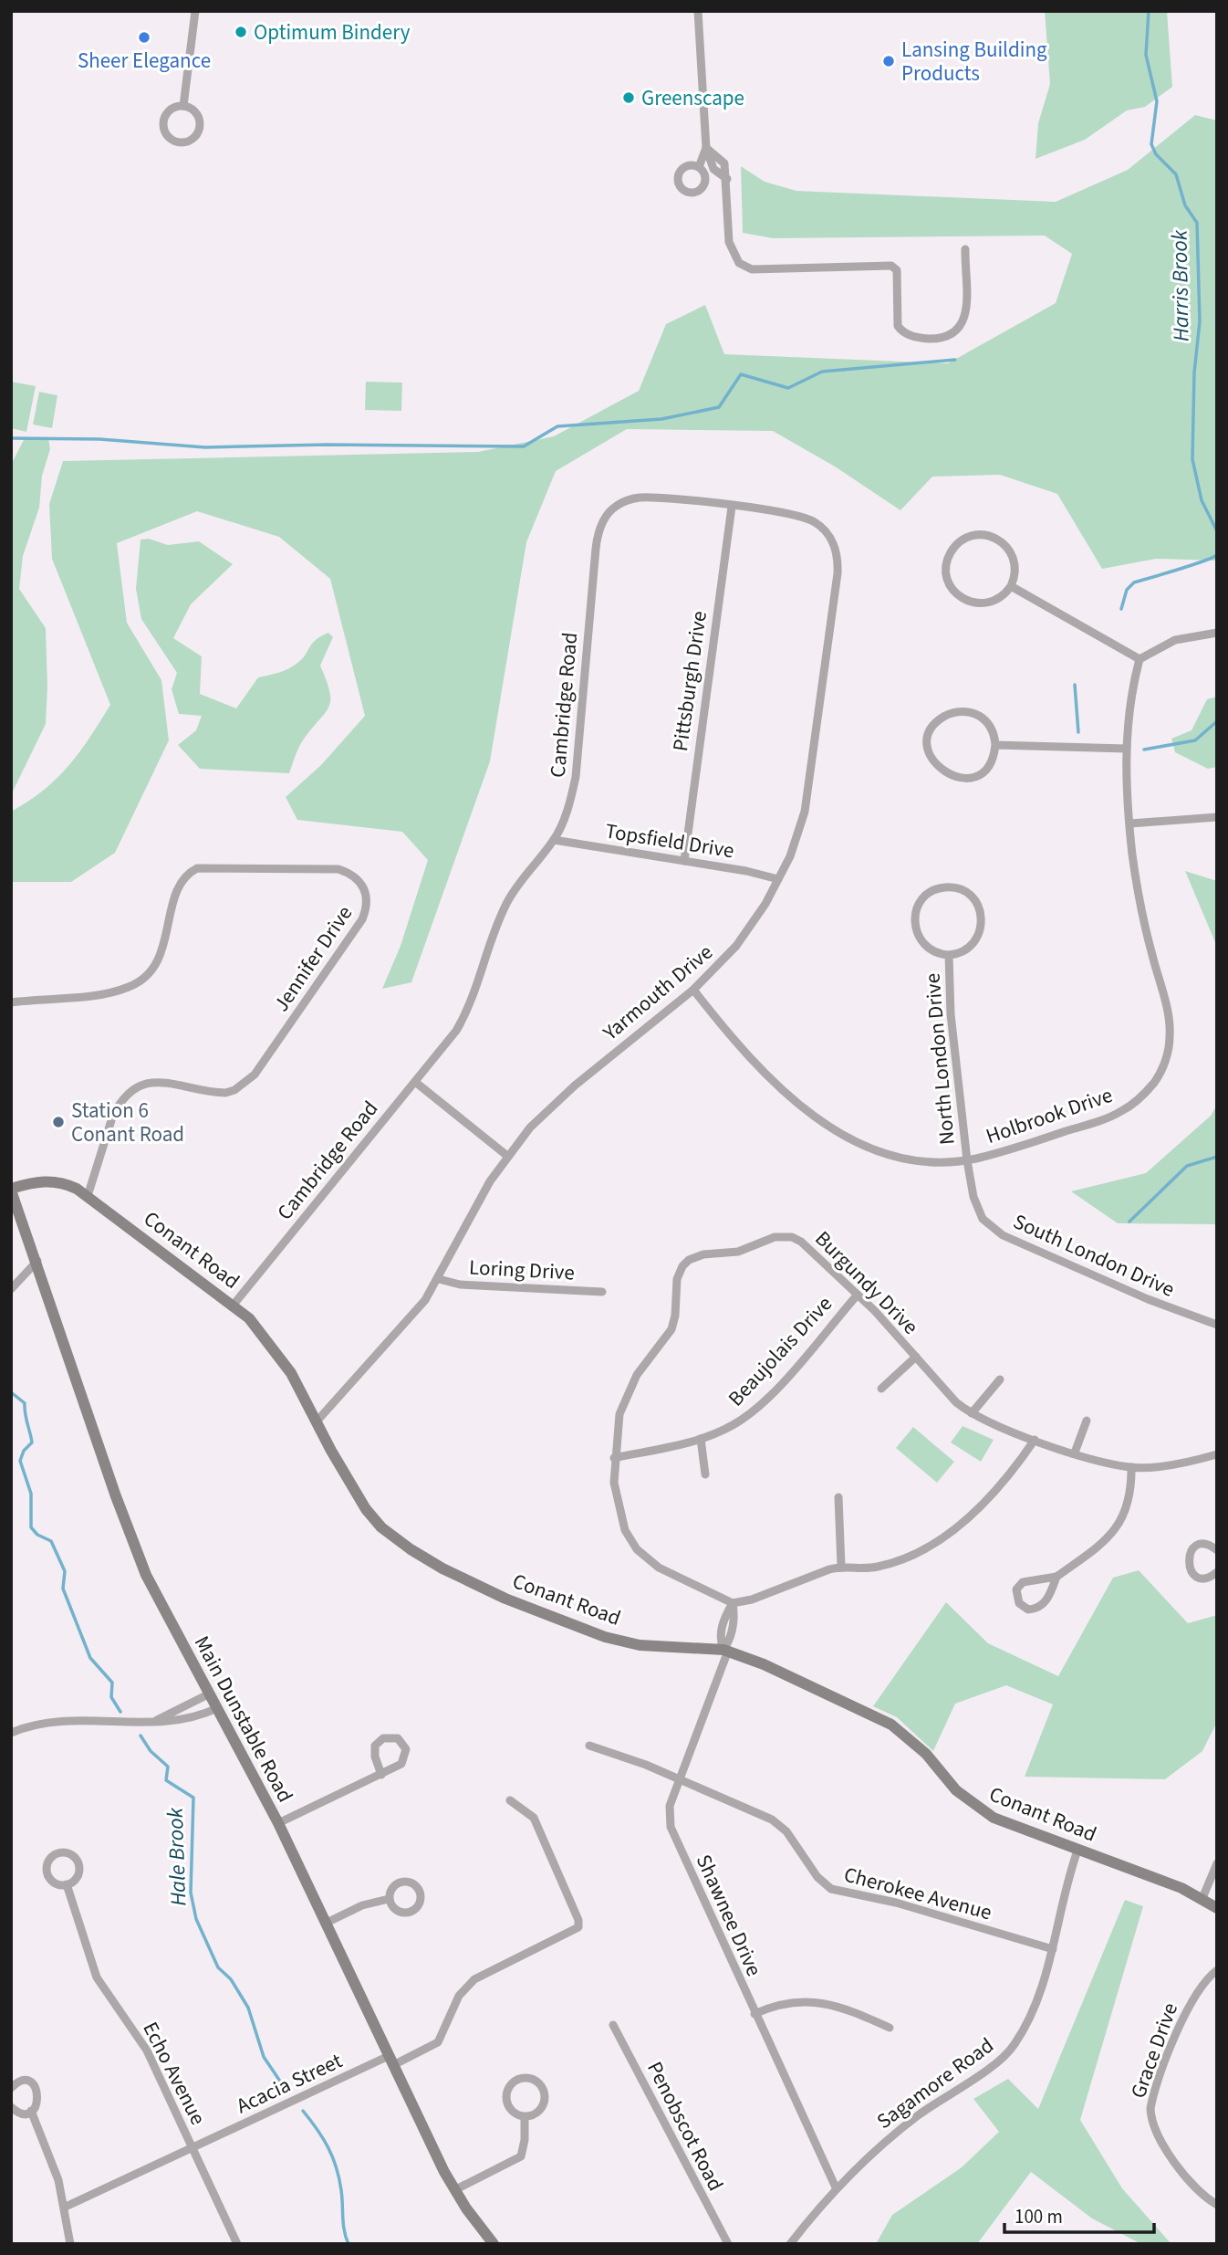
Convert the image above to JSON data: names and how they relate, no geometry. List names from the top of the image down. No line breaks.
{"streets":{"street":["Pittsburgh Drive","Cambridge Road","Topsfield Drive","Jennifer Drive","Yarmouth Drive","North London Drive","Holbrook Drive","Conant Road","South London Drive","Loring Drive","Burgundy Drive","Beaujolais Drive","Main Dunstable Road","Cherokee Avenue","Shawnee Drive","Grace Drive","Echo Avenue","Acacia Street","Sagamore Road","Penobscot Road"]},"crossings":[["Pittsburgh Drive","Cambridge Road"],["Pittsburgh Drive","Topsfield Drive"],["Pittsburgh Drive","Yarmouth Drive"],["Cambridge Road","Topsfield Drive"],["Cambridge Road","Yarmouth Drive"],["Cambridge Road","Conant Road"],["Topsfield Drive","Yarmouth Drive"],["Jennifer Drive","Conant Road"],["Yarmouth Drive","Holbrook Drive"],["Yarmouth Drive","Conant Road"],["Yarmouth Drive","Loring Drive"],["North London Drive","Holbrook Drive"],["North London Drive","South London Drive"],["Holbrook Drive","South London Drive"],["Conant Road","Main Dunstable Road"],["Conant Road","Shawnee Drive"],["Conant Road","Sagamore Road"],["Burgundy Drive","Beaujolais Drive"],["Main Dunstable Road","Acacia Street"],["Cherokee Avenue","Shawnee Drive"],["Cherokee Avenue","Sagamore Road"],["Shawnee Drive","Sagamore Road"],["Echo Avenue","Acacia Street"]],"water":["Harris Brook","Hale Brook"],"places":["Optimum Bindery","Sheer Elegance","Lansing Building Products","Greenscape","Station 6 Conant Road"],"scale_bar":"100 m"}
